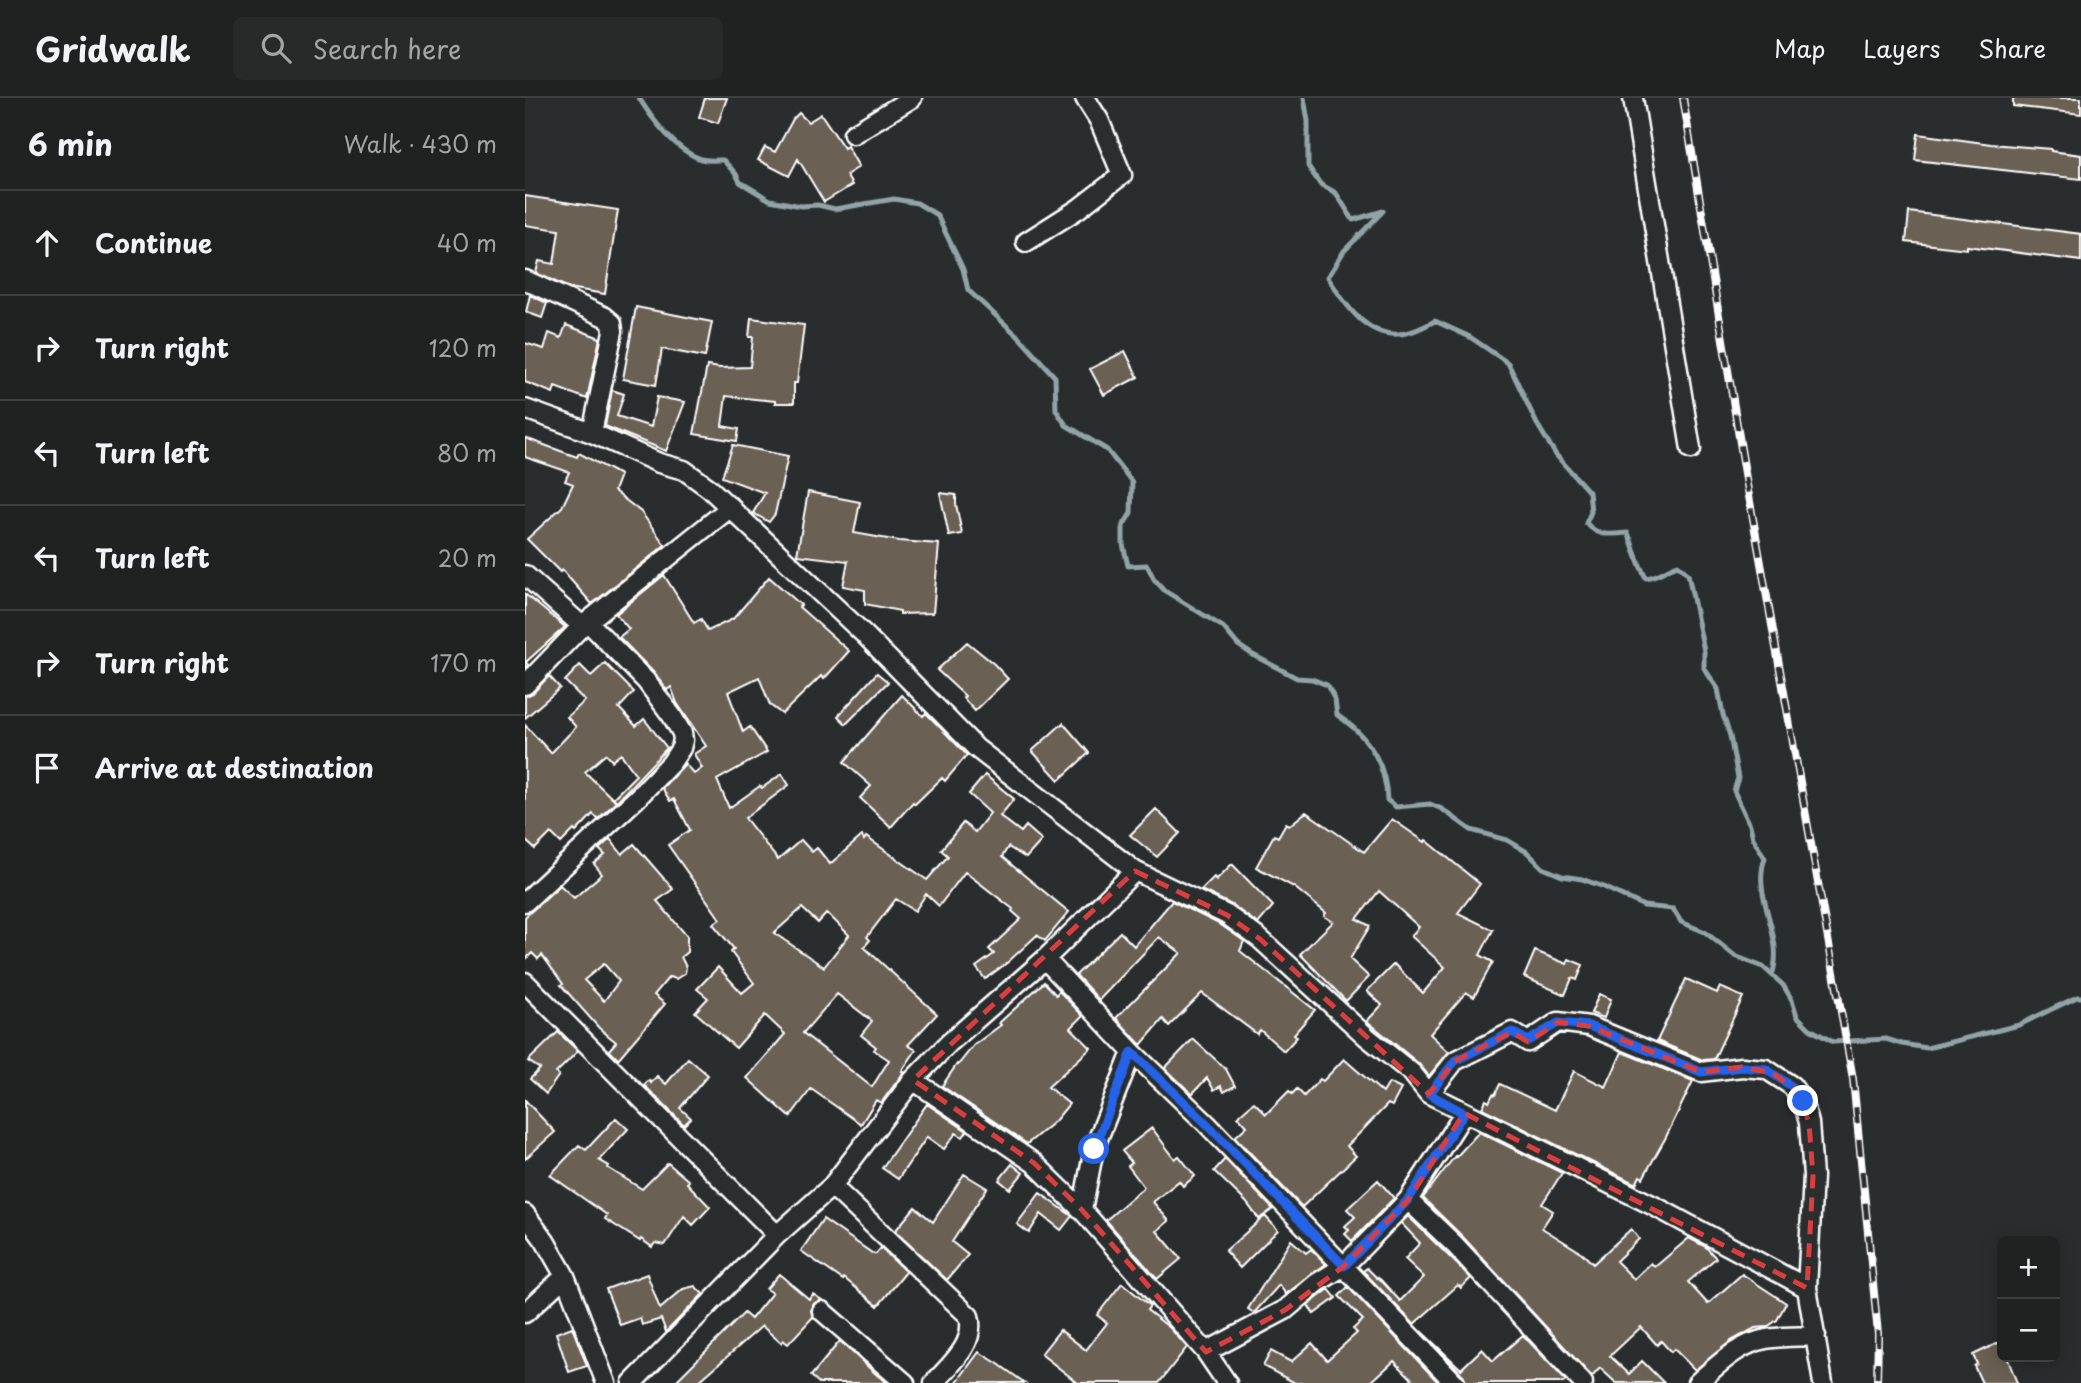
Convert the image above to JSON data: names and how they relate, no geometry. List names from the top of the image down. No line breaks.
{"page":{"header":"Gridwalk","search":"Search here","nav":["Map","Layers","Share"],"heading":["6 min","Walk · 430 m"],"list":[["Continue","40 m"],["Turn right","120 m"],["Turn left","80 m"],["Turn left","20 m"],["Turn right","170 m"],"Arrive at destination"],"map_buttons":["+","−"]}}
